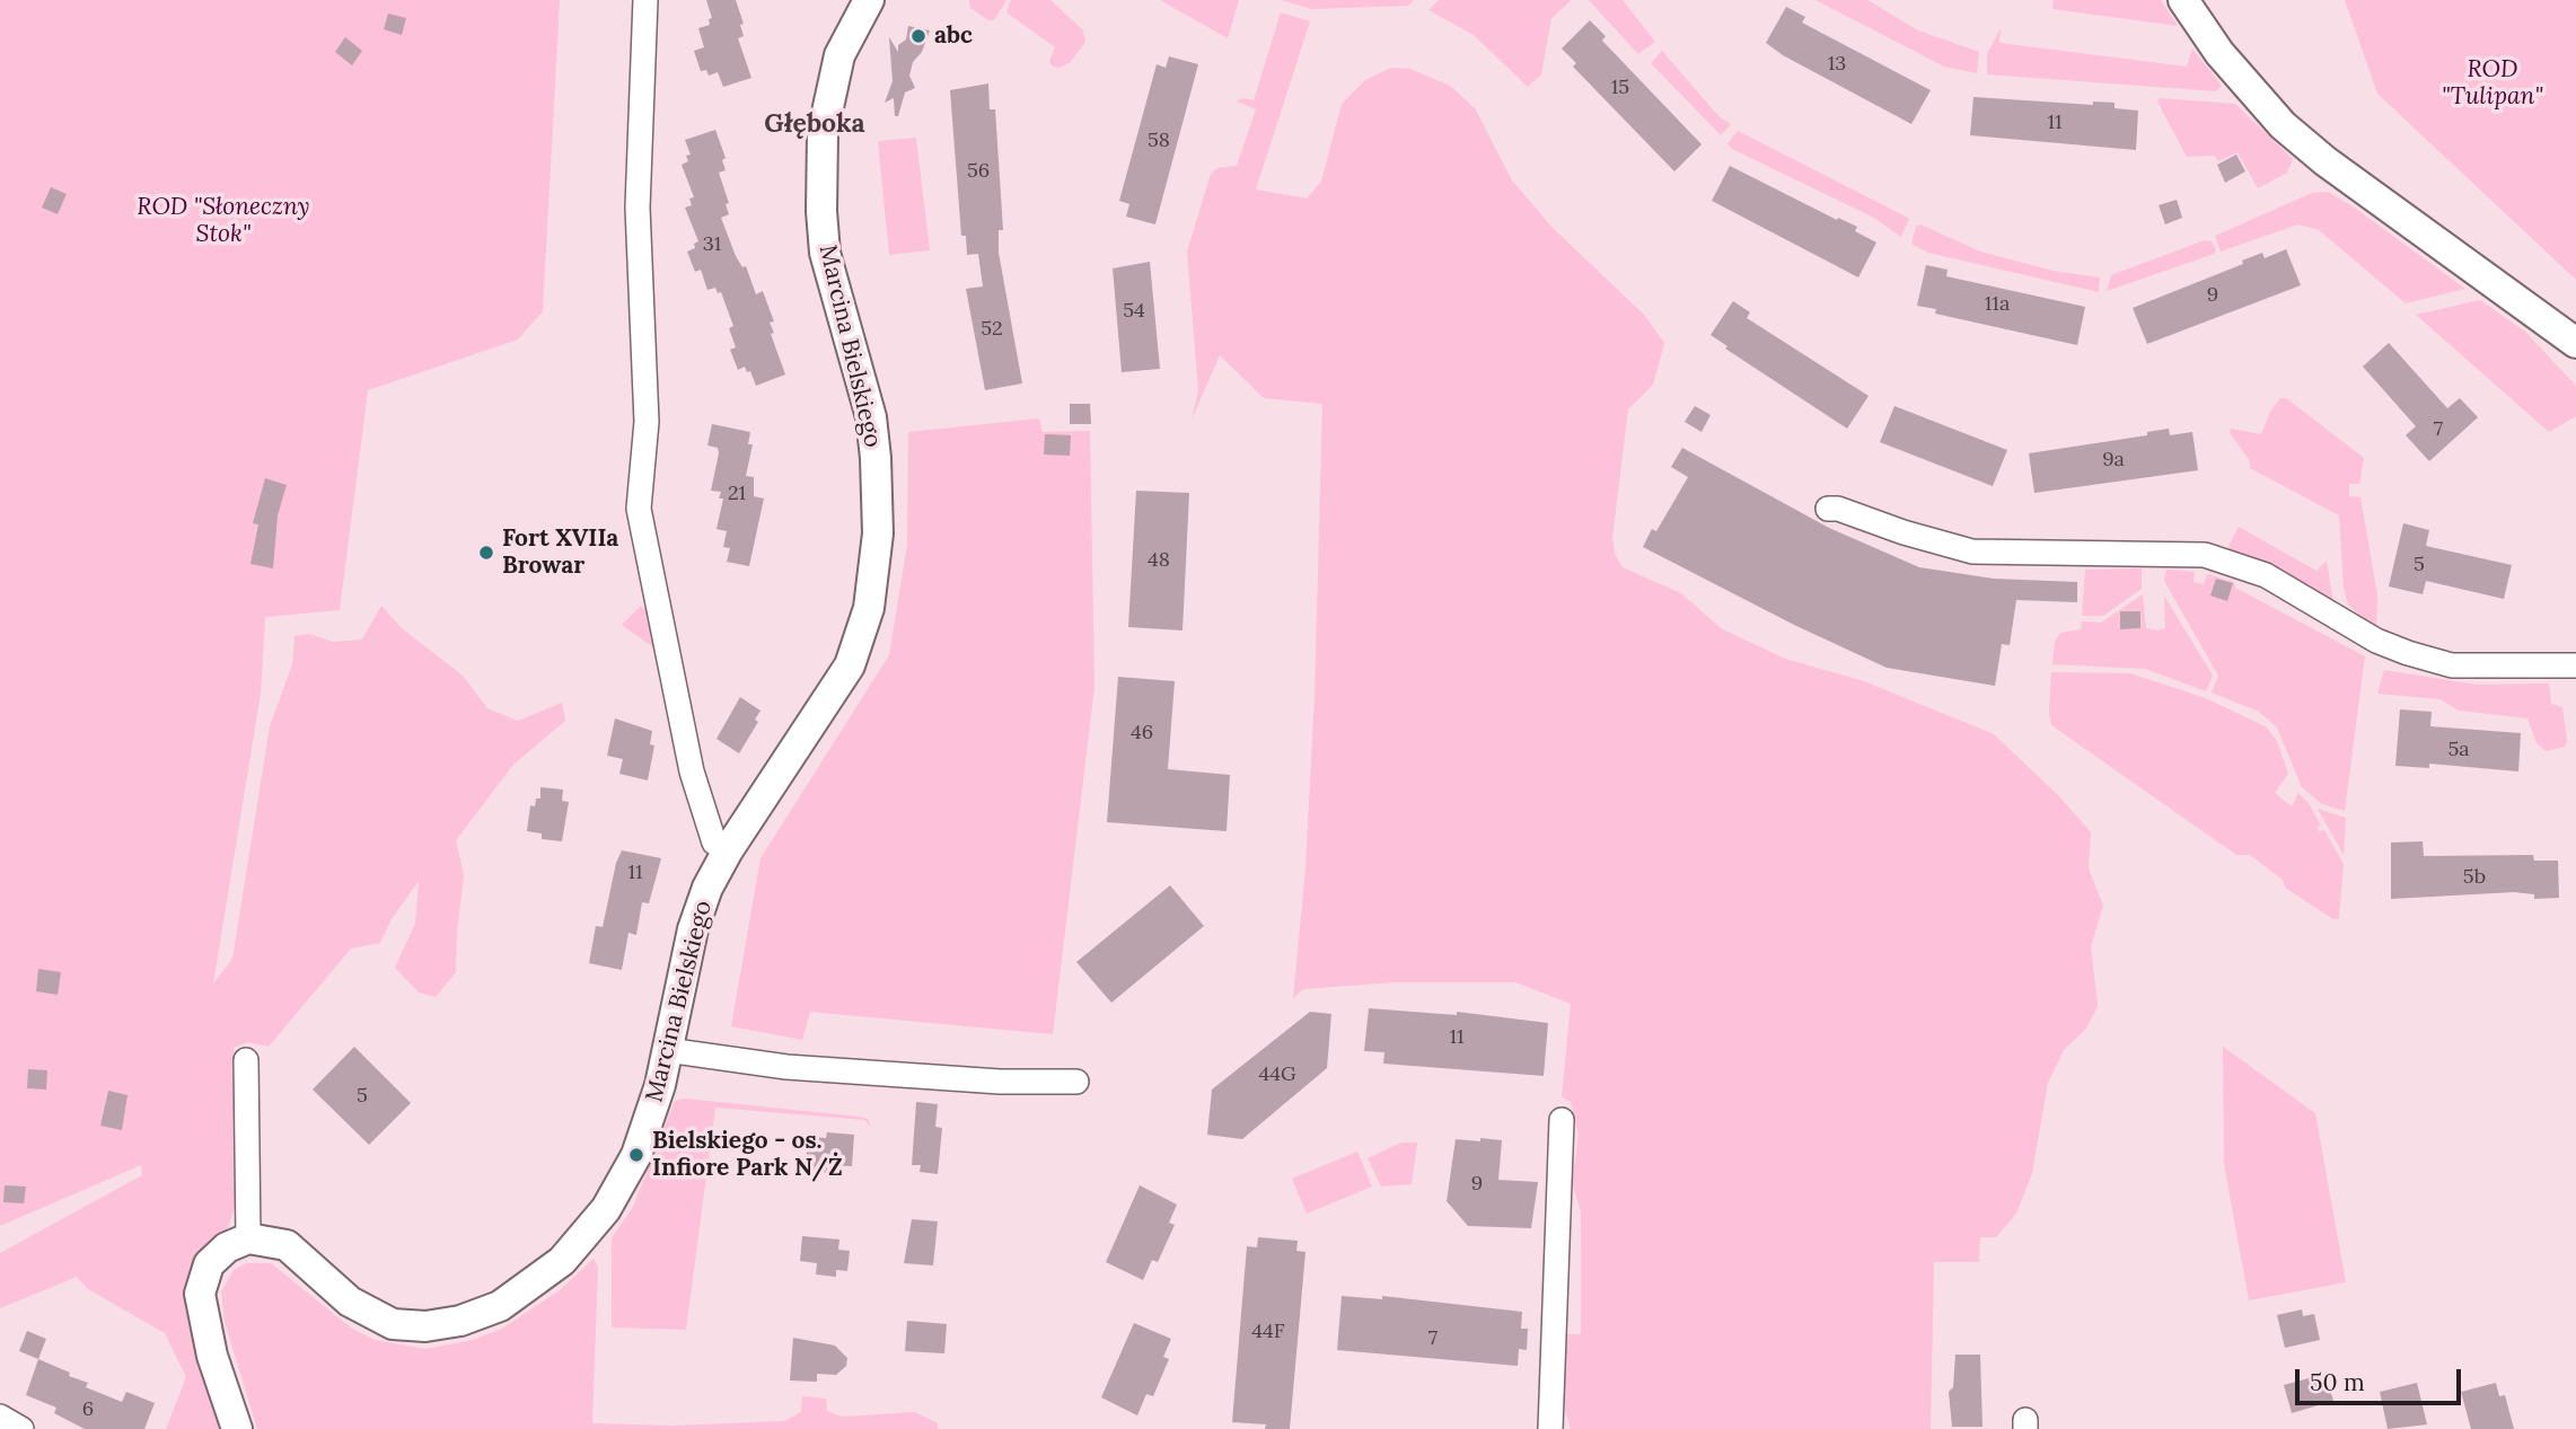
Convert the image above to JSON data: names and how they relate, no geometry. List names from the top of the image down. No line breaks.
{"streets":{"street":["Marcina Bielskiego"]},"districts":["Głęboka"],"parks":["ROD \"Tulipan\"","ROD \"Słoneczny Stok\""],"places":["abc","Fort XVIIa Browar","Bielskiego - os. Infiore Park N/Ż"],"house_numbers":["13","15","11","58","56","31","9","11a","54","52","7","9a","21","48","5","46","5a","11","5b","11","44G","5","9","44F","7","6"],"scale_bar":"50 m"}
